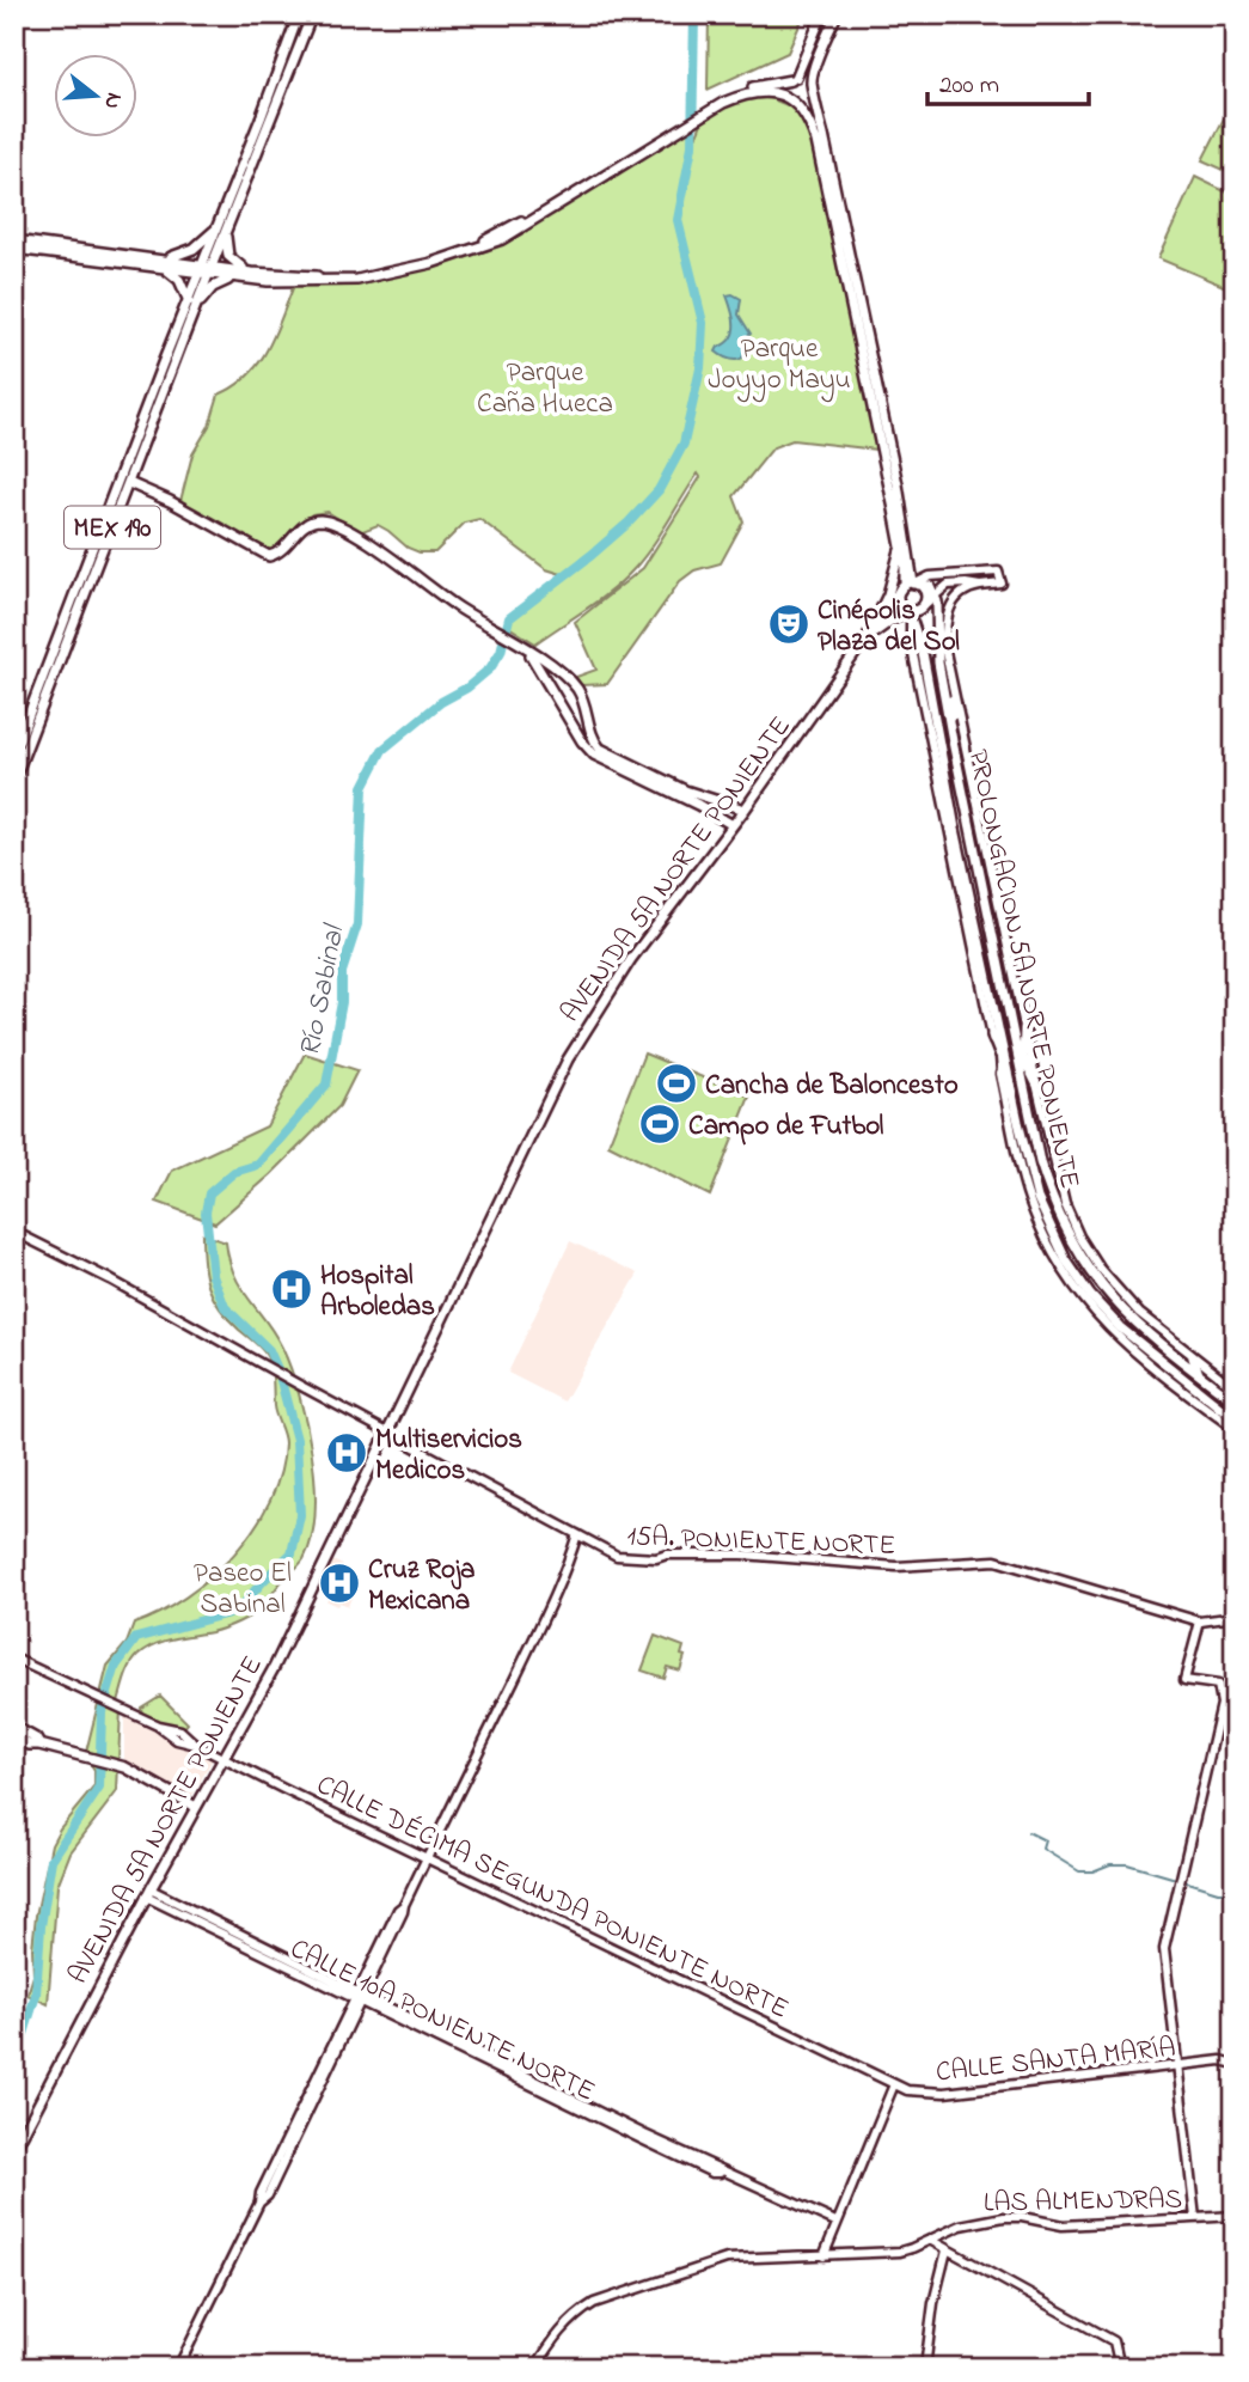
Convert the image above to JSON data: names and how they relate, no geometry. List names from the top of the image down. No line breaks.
{"streets":{"main road":["MEX 190","AVENIDA 5A NORTE PONIENTE","PROLONGACION 5A NORTE PONIENTE"],"street":["15A. PONIENTE NORTE","CALLE DÉCIMA SEGUNDA PONIENTE NORTE","CALLE 10A PONIENTE NORTE","CALLE SANTA MARÍA","LAS ALMENDRAS"]},"crossings":[["AVENIDA 5A NORTE PONIENTE","15A. PONIENTE NORTE"],["AVENIDA 5A NORTE PONIENTE","CALLE DÉCIMA SEGUNDA PONIENTE NORTE"],["AVENIDA 5A NORTE PONIENTE","CALLE 10A PONIENTE NORTE"],["CALLE DÉCIMA SEGUNDA PONIENTE NORTE","CALLE SANTA MARÍA"]],"water":["Río Sabinal"],"parks":["Parque Joyyo Mayu","Parque Caña Hueca","Paseo El Sabinal"],"places":{"theatre":["Cinépolis Plaza del Sol"],"sports":["Cancha de Baloncesto","Campo de Futbol"],"hospital":["Hospital Arboledas","Multiservicios Medicos","Cruz Roja Mexicana"]},"scale_bar":"200 m","north":"right"}
